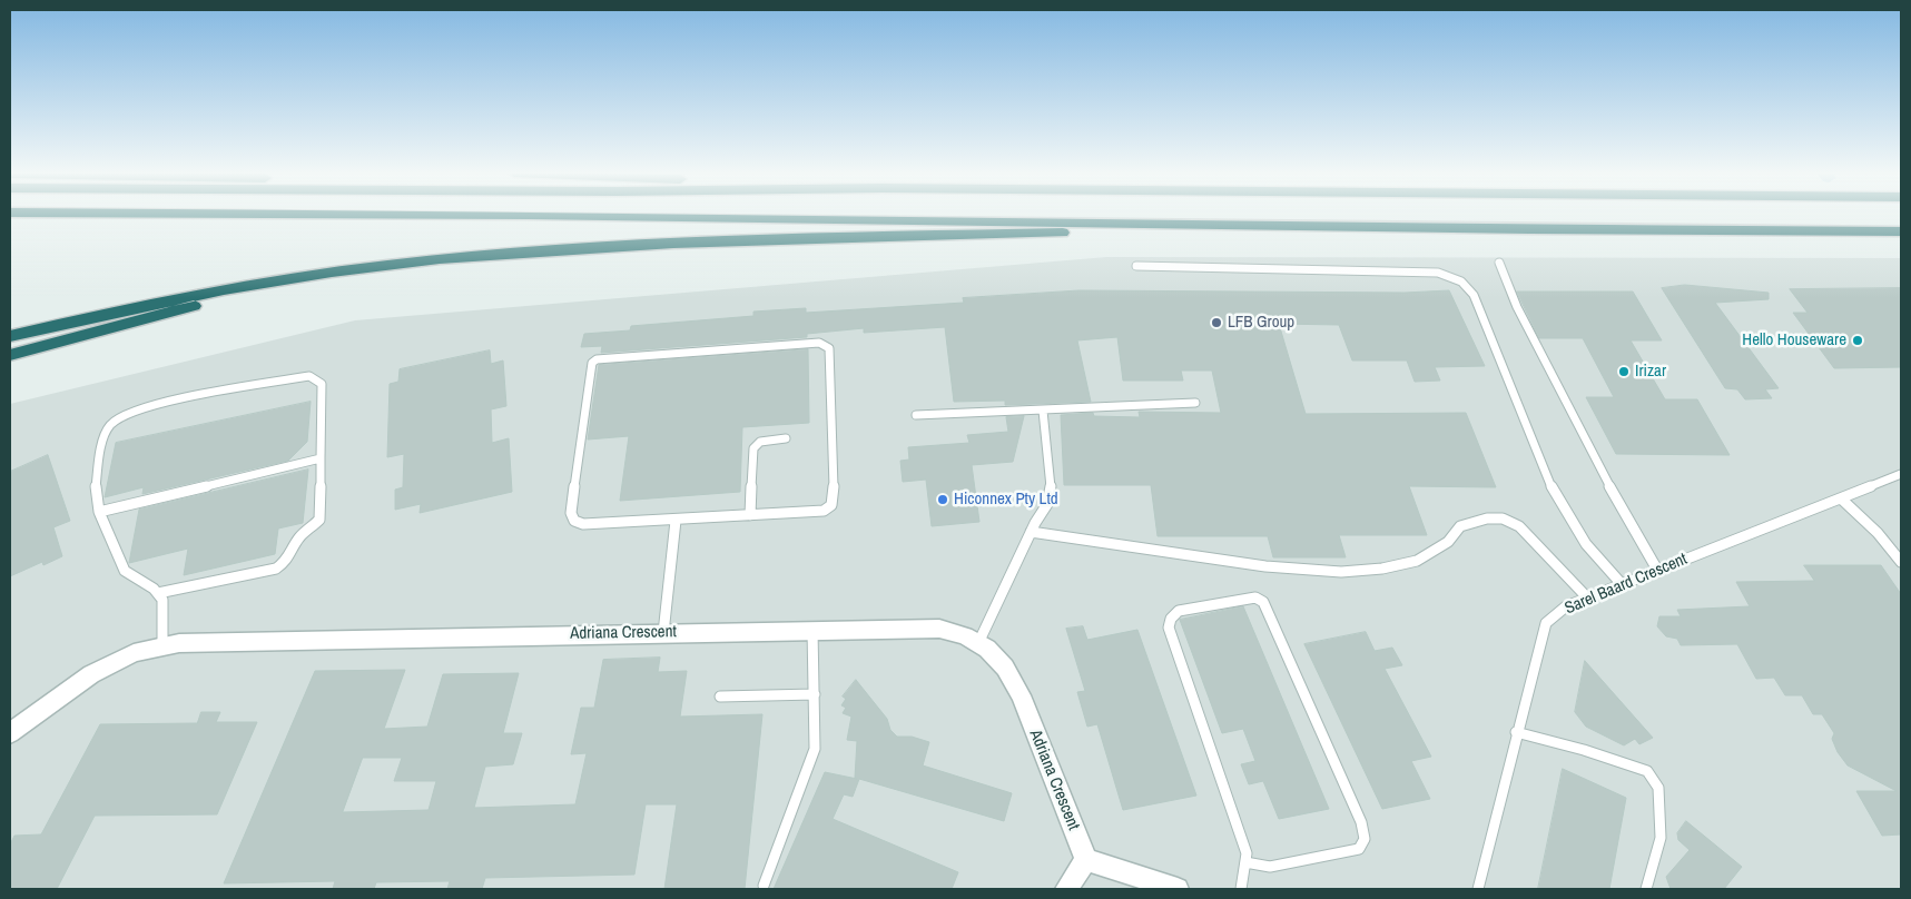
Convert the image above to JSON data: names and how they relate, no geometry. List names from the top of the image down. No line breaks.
{"streets":{"street":["Adriana Crescent"],"lane":["Sarel Baard Crescent"]},"places":["LFB Group","Hello Houseware","Irizar","Hiconnex Pty Ltd"]}
